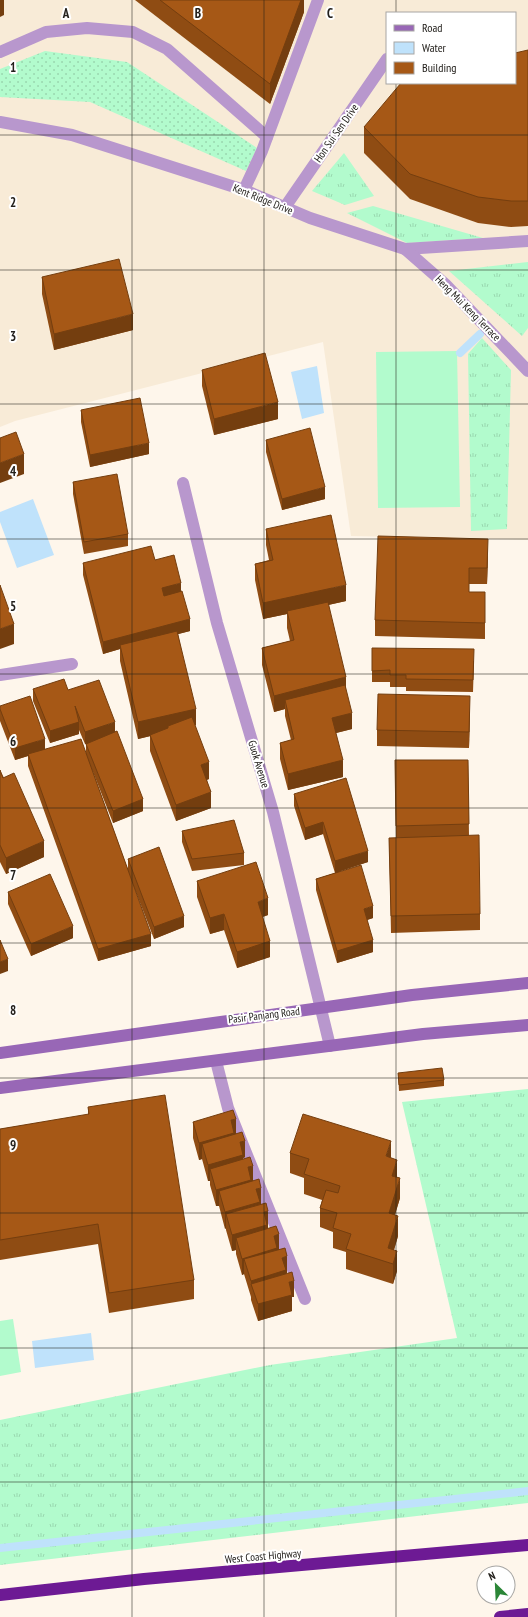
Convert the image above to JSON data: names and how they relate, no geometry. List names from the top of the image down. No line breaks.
{"streets":{"highway":["West Coast Highway"],"main road":["Pasir Panjang Road"],"street":["Hon Sui Sen Drive","Kent Ridge Drive","Heng Mui Keng Terrace","Guok Avenue"]},"crossings":[["Hon Sui Sen Drive","Kent Ridge Drive"],["Kent Ridge Drive","Heng Mui Keng Terrace"],["Guok Avenue","Pasir Panjang Road"]],"legend":["Road","Water","Building"],"north":"top left","grid":{"columns":["A","B","C"],"rows":["1","2","3","4","5","6","7","8","9"]}}
